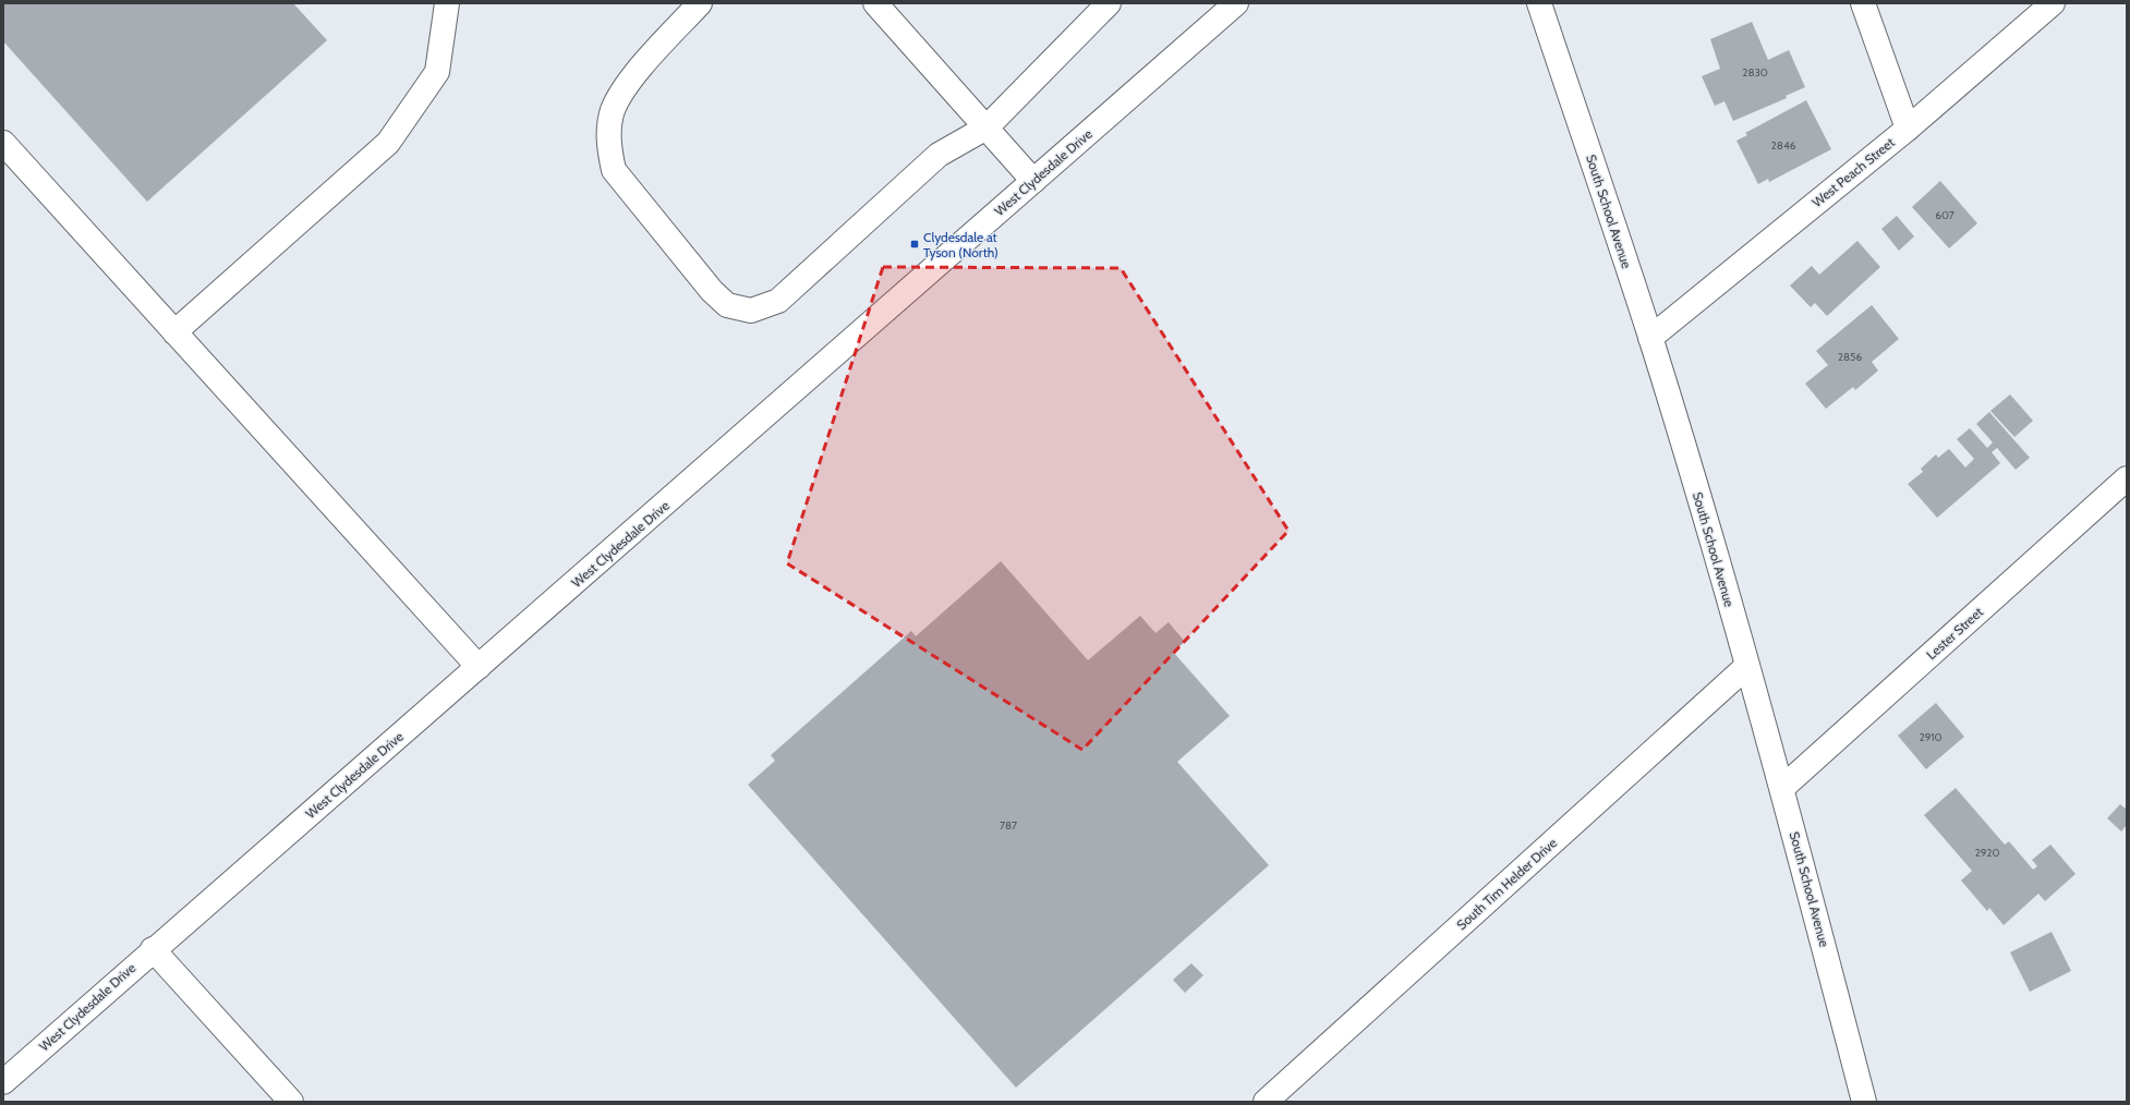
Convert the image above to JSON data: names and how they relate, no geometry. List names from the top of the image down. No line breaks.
{"streets":{"street":["West Clydesdale Drive","West Peach Street","South School Avenue","Lester Street","South Tim Helder Drive"]},"crossings":[["West Peach Street","South School Avenue"],["South School Avenue","Lester Street"],["South School Avenue","South Tim Helder Drive"]],"places":{"transit":["Clydesdale at Tyson (North)"]},"house_numbers":["2830","2846","607","2856","2910","787","2920"]}
